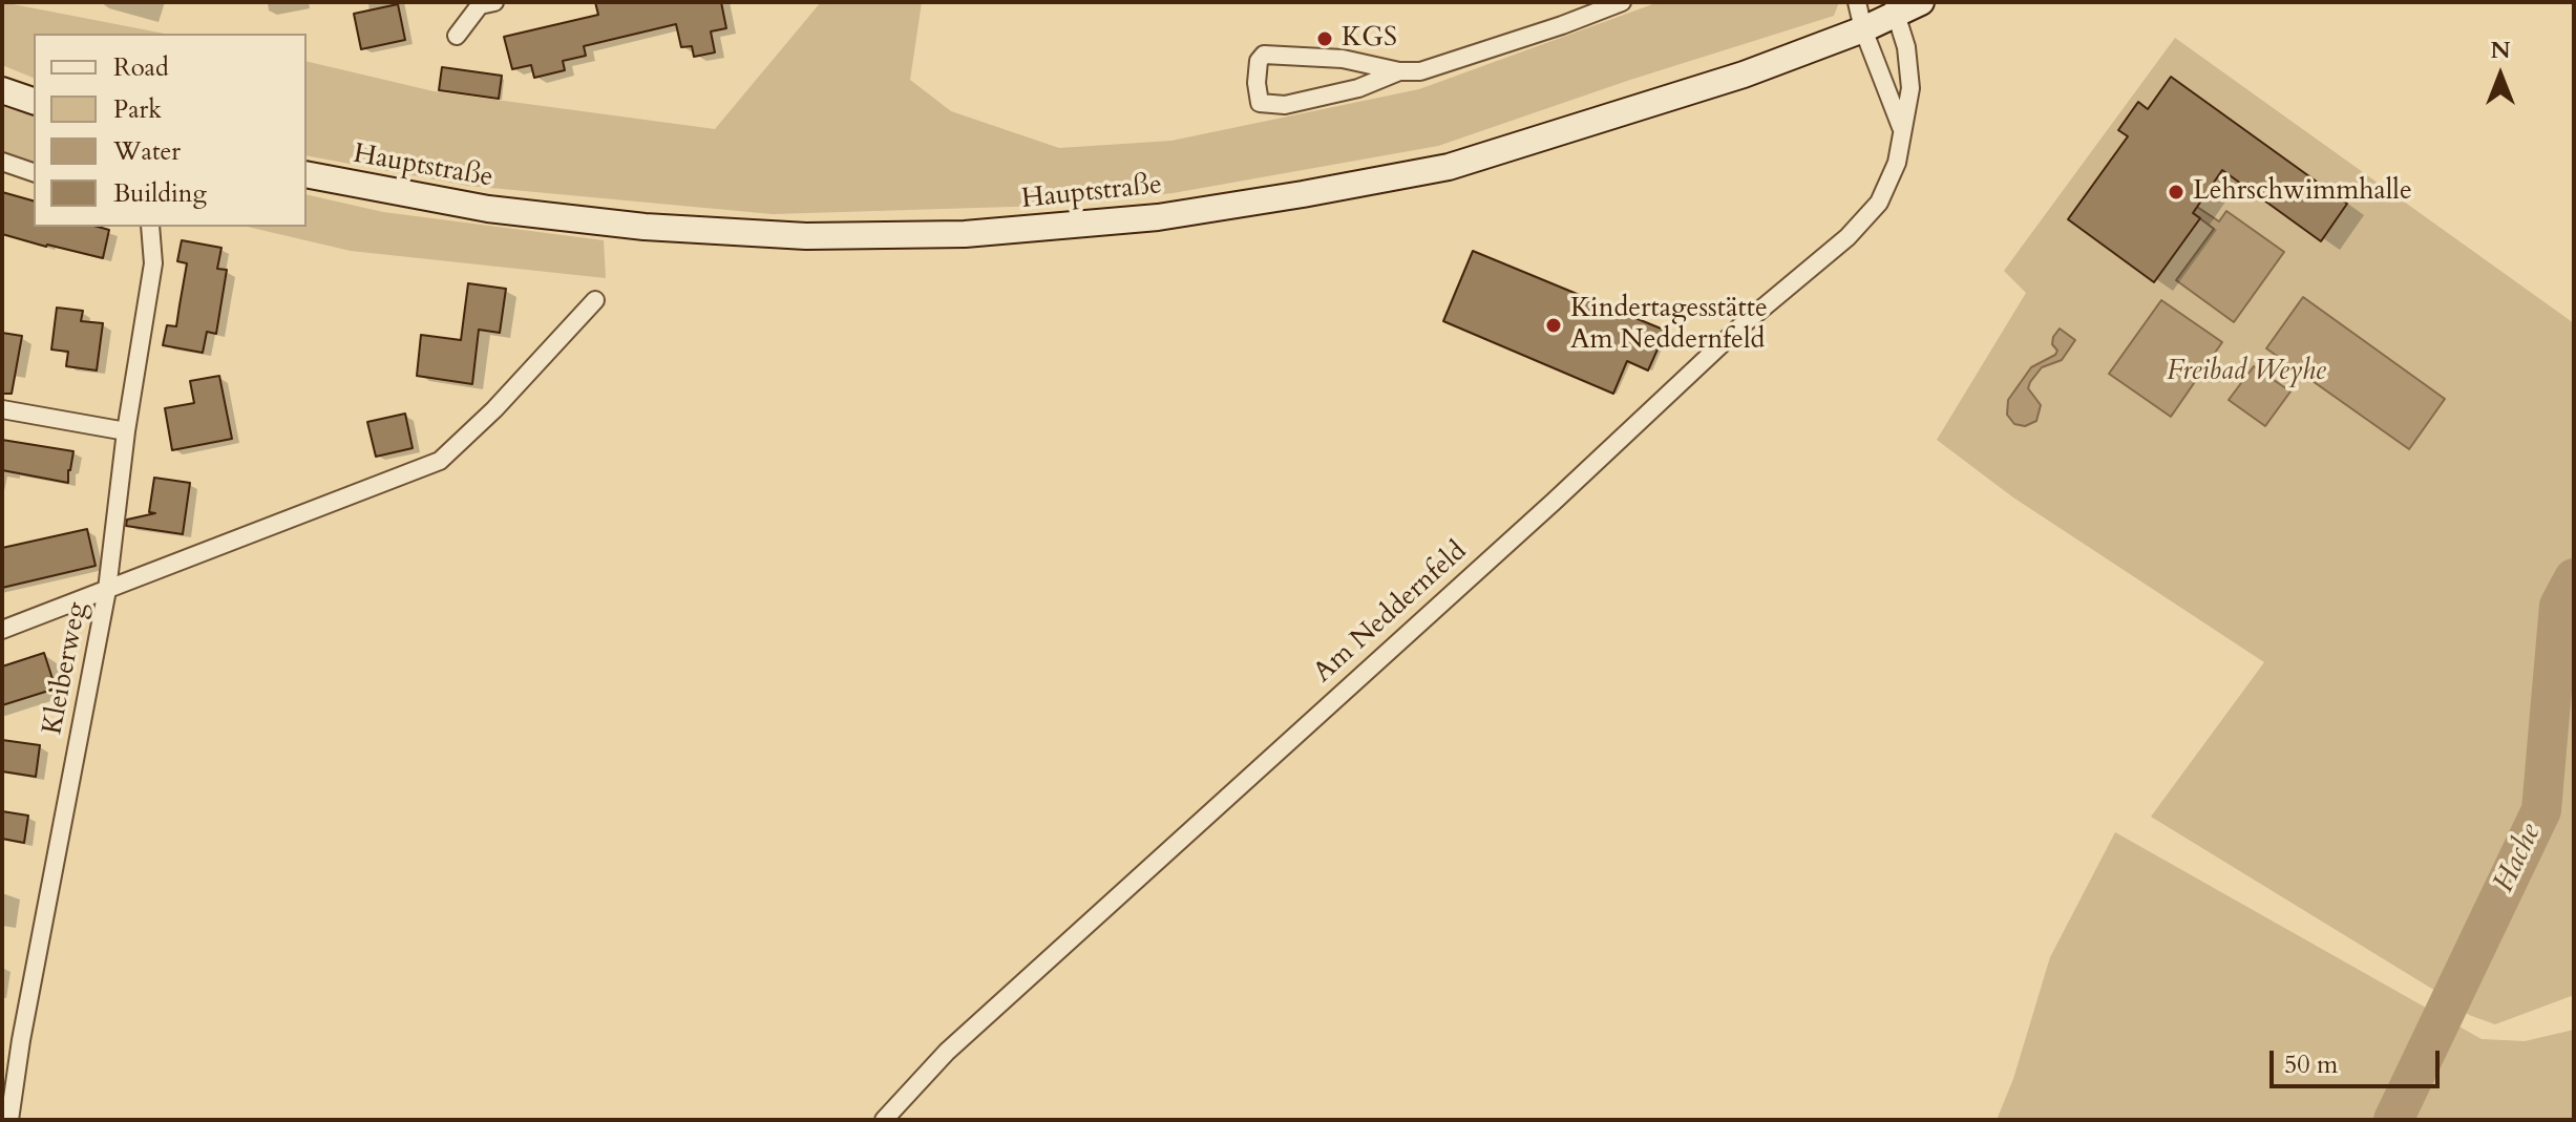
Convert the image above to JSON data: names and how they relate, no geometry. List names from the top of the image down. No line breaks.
{"streets":{"main road":["Hauptstraße"],"street":["Am Neddernfeld","Kleiberweg"]},"crossings":[["Hauptstraße","Am Neddernfeld"]],"water":["Hache"],"parks":["Freibad Weyhe"],"places":["KGS","Lehrschwimmhalle","Kindertagesstätte Am Neddernfeld"],"legend":["Road","Park","Water","Building"],"scale_bar":"50 m","north":"top"}
